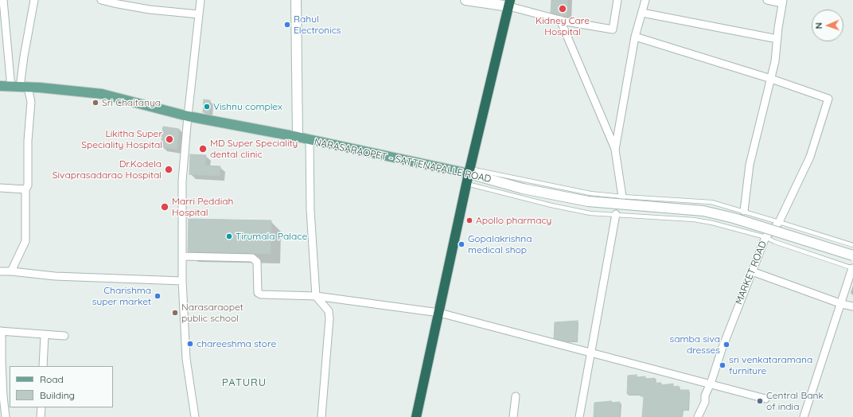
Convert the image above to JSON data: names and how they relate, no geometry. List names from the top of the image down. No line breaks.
{"streets":{"main road":["NARASARAOPET - SATTENAPALLE ROAD"],"street":["MARKET ROAD"]},"districts":["PATURU"],"places":["Kidney Care Hospital","Rahul Electronics","Sri Chaitanya","Vishnu complex","Likitha Super Speciality Hospital","MD Super Speciality dental clinic","Dr.Kodela Sivaprasadarao Hospital","Marri Peddiah Hospital","Apollo pharmacy","Tirumala Palace","Gopalakrishna medical shop","Charishma super market","Narasaraopet public school","chareeshma store","samba siva dresses","sri venkataramana furniture","Central Bank of india"],"legend":["Road","Building"],"north":"left"}
